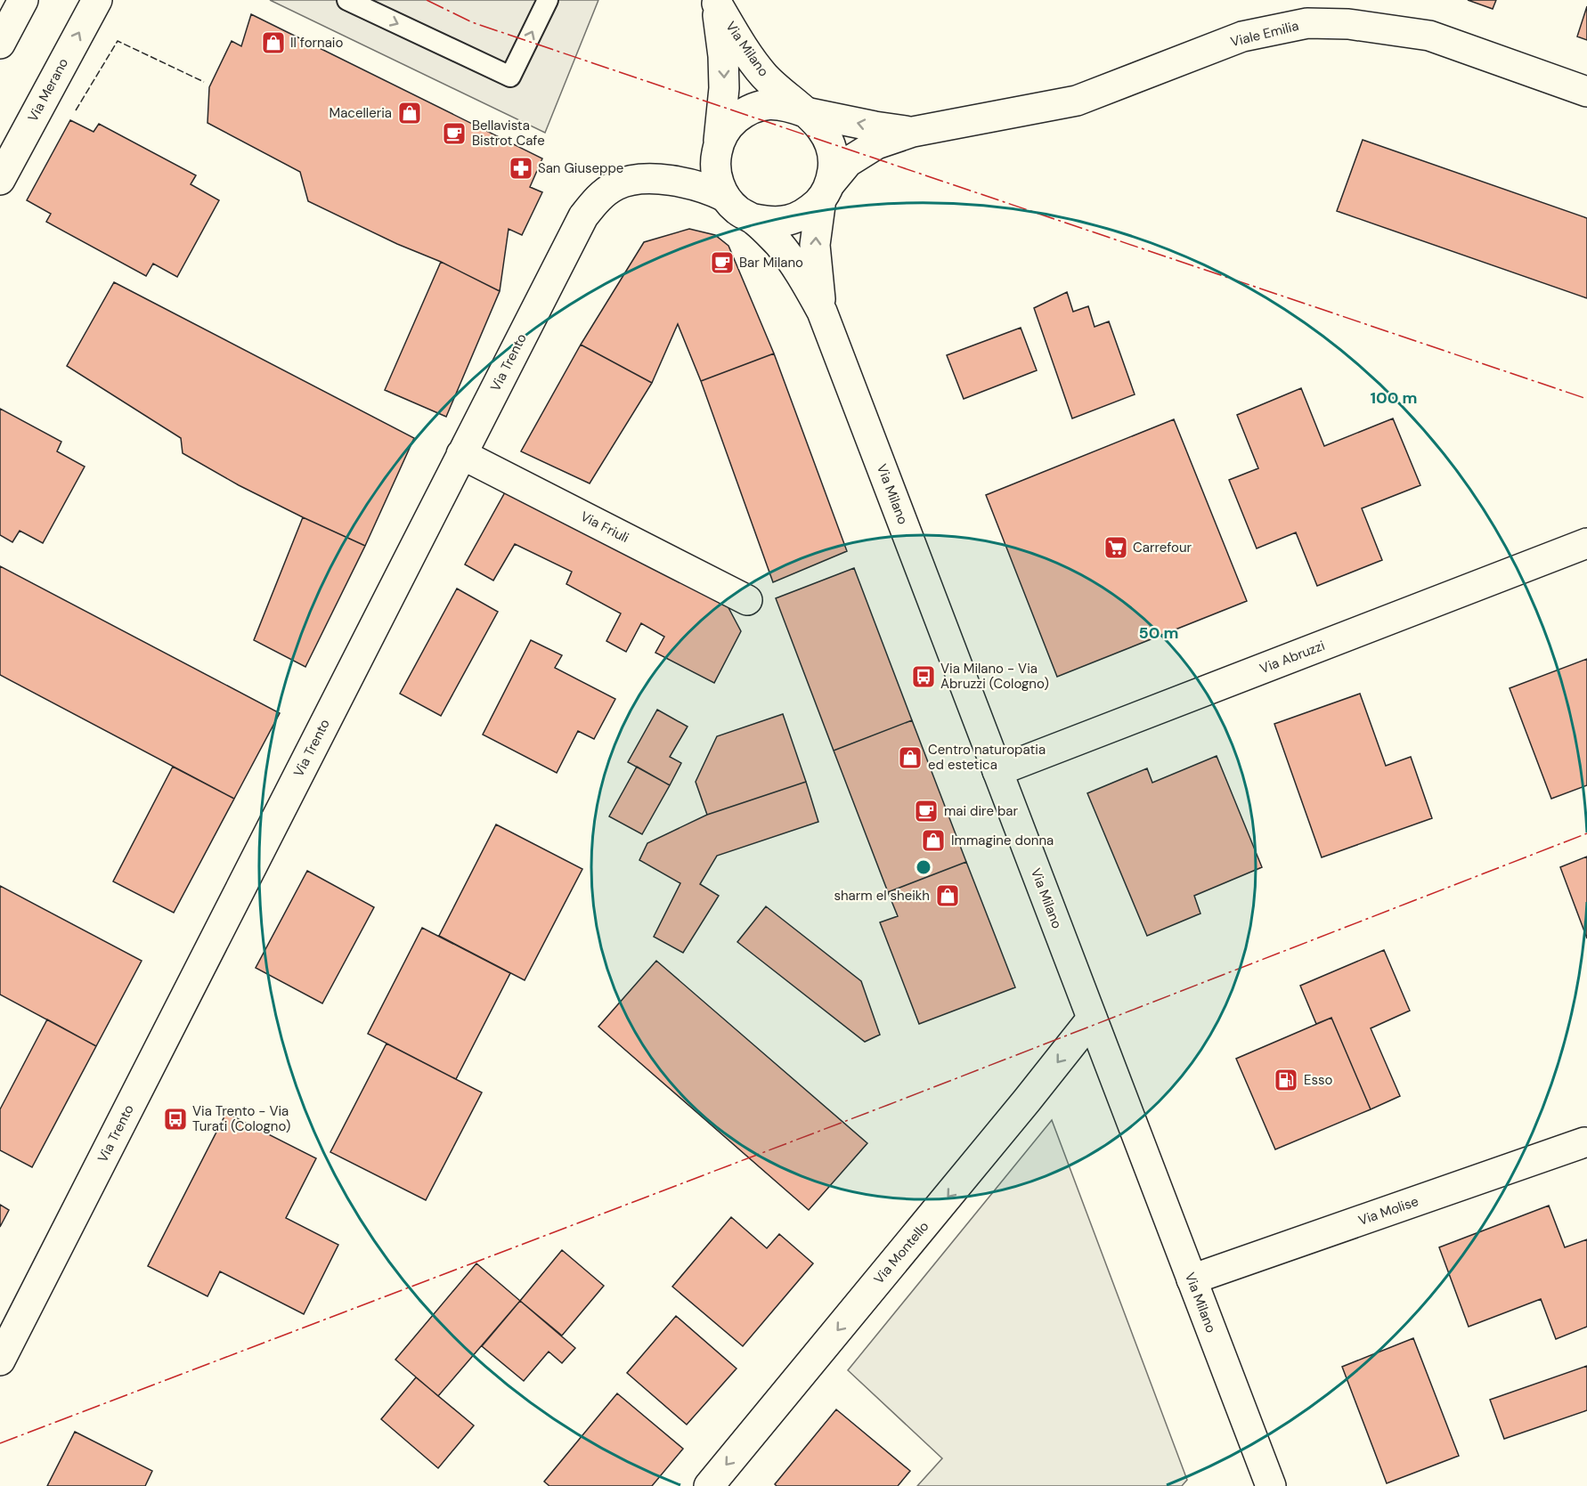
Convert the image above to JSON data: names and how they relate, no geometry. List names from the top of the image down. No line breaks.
{"streets":{"street":["Viale Emilia","Via Milano","Via Merano","Via Trento","Via Friuli","Via Abruzzi","Via Molise","Via Montello"]},"crossings":[["Viale Emilia","Via Milano"],["Viale Emilia","Via Trento"],["Via Milano","Via Trento"],["Via Milano","Via Abruzzi"],["Via Milano","Via Molise"],["Via Milano","Via Montello"],["Via Trento","Via Friuli"]],"one_way":["Via Merano","Via Montello"],"places":{"shop":["Il fornaio","Macelleria","Centro naturopatia ed estetica","Immagine donna","sharm el sheikh"],"cafe":["Bellavista Bistrot Cafe","Bar Milano","mai dire bar"],"pharmacy":["San Giuseppe"],"supermarket":["Carrefour"],"bus stop":["Via Milano - Via Abruzzi (Cologno)","Via Trento - Via Turati (Cologno)"],"fuel station":["Esso"]},"rings":["100 m","50 m"]}
